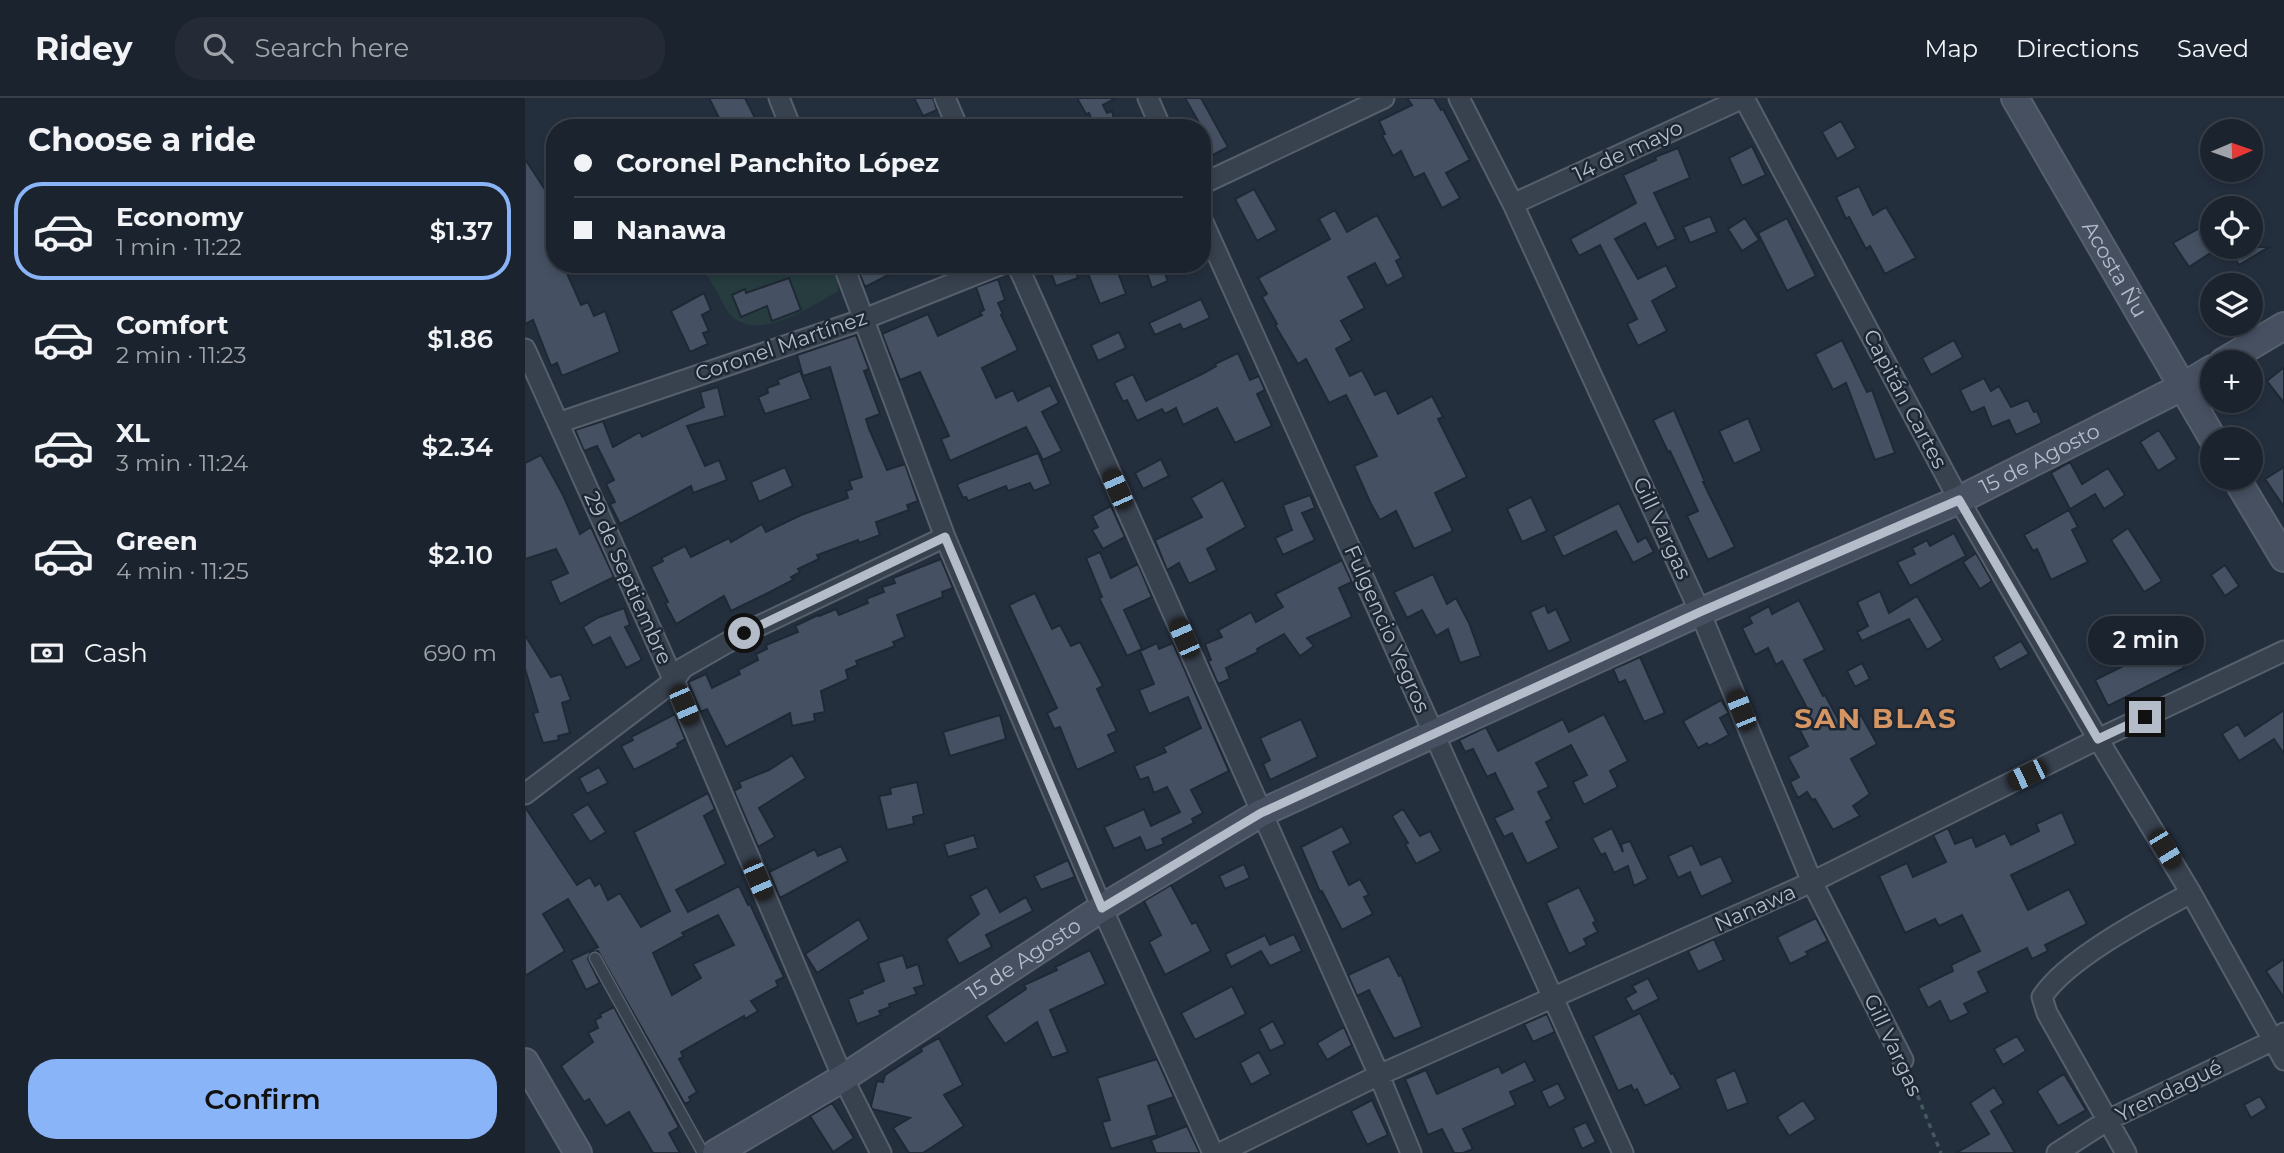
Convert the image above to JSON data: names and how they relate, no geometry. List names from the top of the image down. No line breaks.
{"streets":{"street":["14 de mayo","Acosta Ñu","Coronel Martínez","Capitán Cartes","15 de Agosto","Gill Vargas","29 de Septiembre","Fulgencio Yegros","Nanawa","Yrendagué"]},"crossings":[["14 de mayo","Capitán Cartes"],["14 de mayo","Gill Vargas"],["Acosta Ñu","15 de Agosto"],["Coronel Martínez","29 de Septiembre"],["Capitán Cartes","15 de Agosto"],["Capitán Cartes","Nanawa"],["Capitán Cartes","Yrendagué"],["15 de Agosto","Gill Vargas"],["15 de Agosto","29 de Septiembre"],["15 de Agosto","Fulgencio Yegros"],["Gill Vargas","Nanawa"],["Fulgencio Yegros","Nanawa"]],"districts":["SAN BLAS"],"north":"right","page":{"header":"Ridey","search":"Search here","nav":["Map","Directions","Saved"],"heading":"Choose a ride","map_buttons":["+","−"],"banner":["Coronel Panchito López","Nanawa"],"list":[{"name":"Economy","note":"1 min · 11:22","value":"$1.37"},{"name":"Comfort","note":"2 min · 11:23","value":"$1.86"},{"name":"XL","note":"3 min · 11:24","value":"$2.34"},{"name":"Green","note":"4 min · 11:25","value":"$2.10"}],"pay":["Cash","690 m"],"bubble":"2 min","buttons":"Confirm"}}
